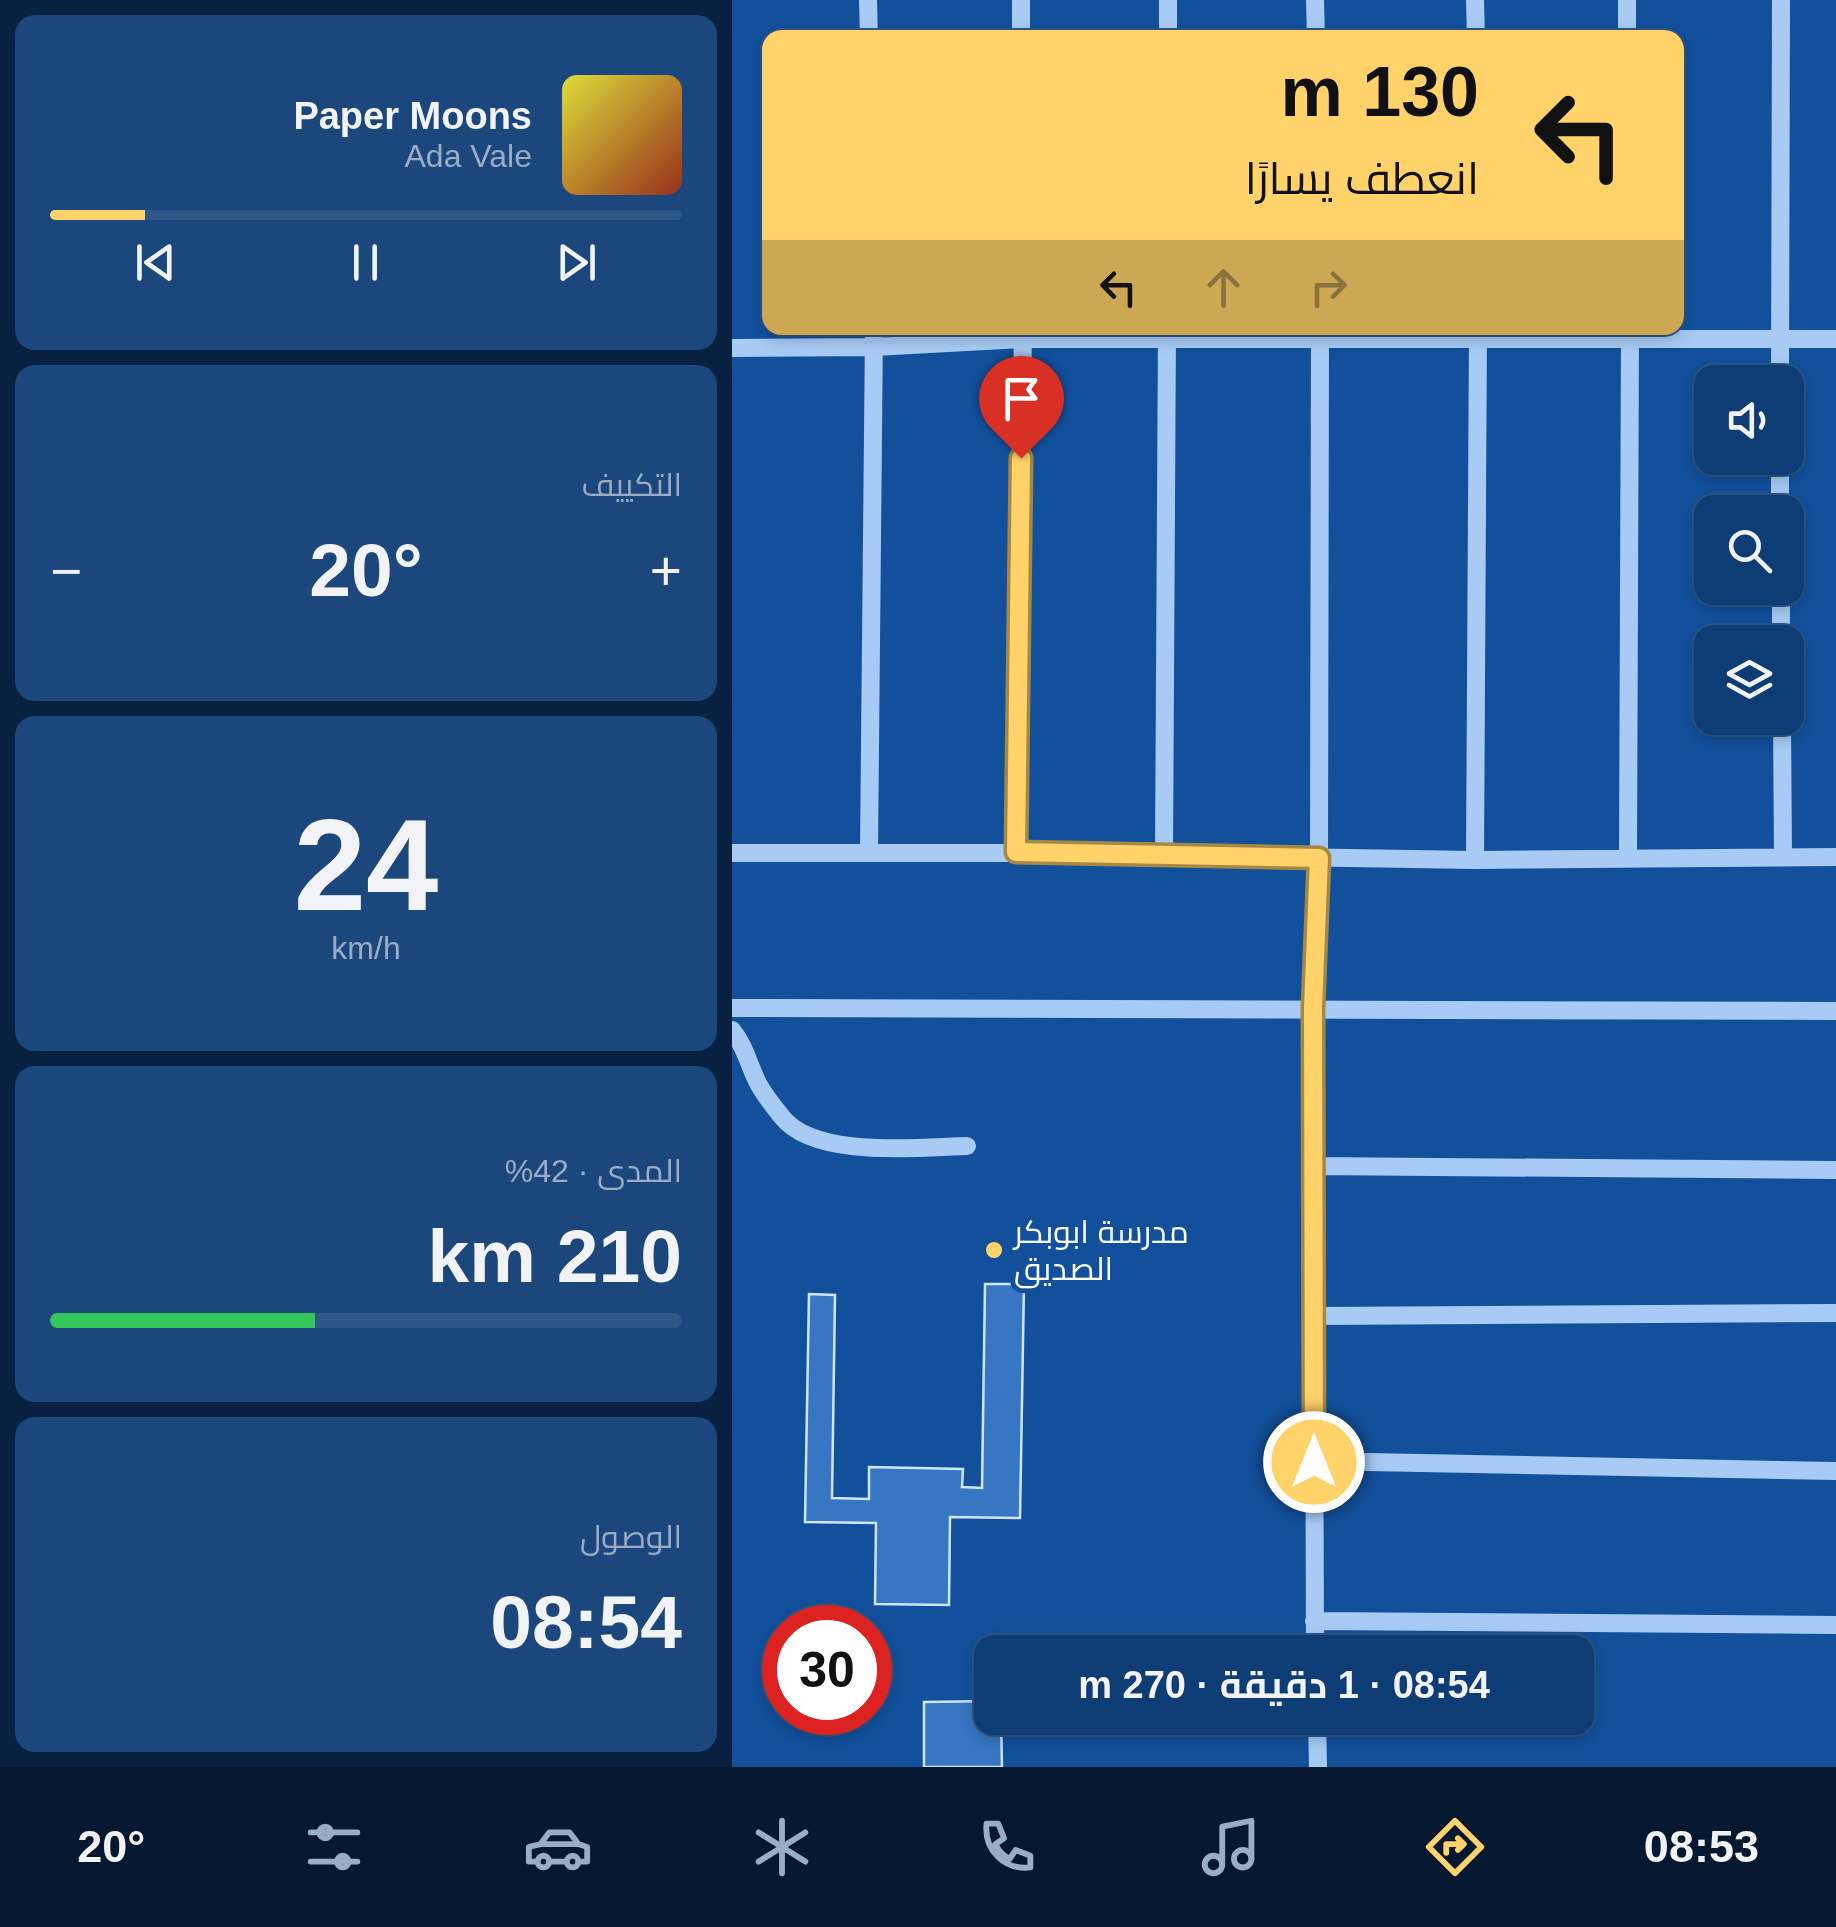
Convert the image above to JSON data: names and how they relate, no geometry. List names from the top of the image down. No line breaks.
{"places":["مدرسة ابوبكر الصديق"],"page":{"turn":["130 m","انعطف يسارًا"],"song":["Paper Moons","Ada Vale"],"tile":["التكييف",["24","km/h"],["المدى · 42%","210 km"],["الوصول","08:54"]],"heat":["−","20°","+"],"limit":"30","trip":"08:54 · 1 دقيقة · 270 m","tabs":["08:53","20°"]}}
